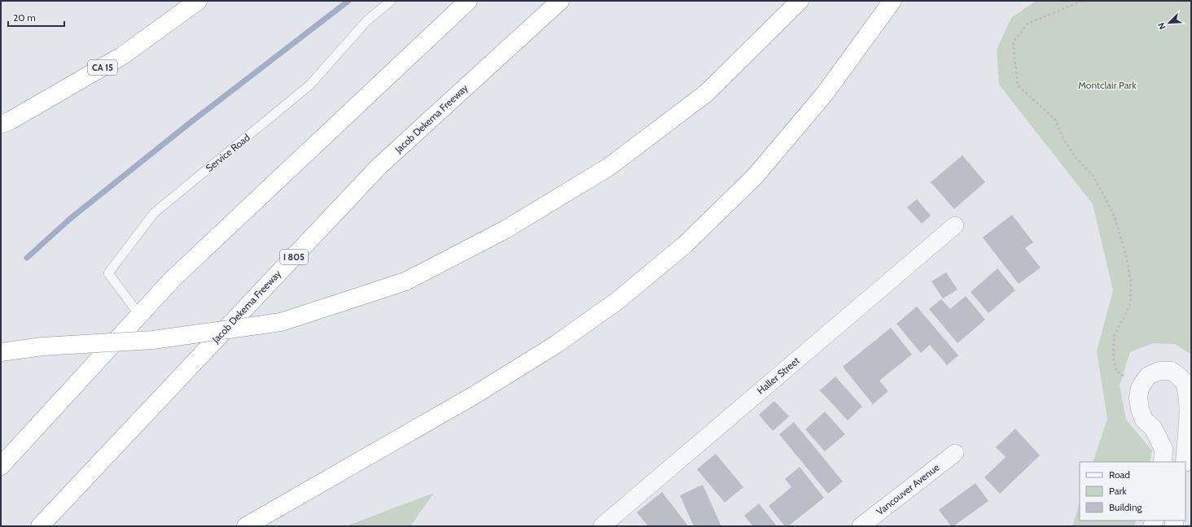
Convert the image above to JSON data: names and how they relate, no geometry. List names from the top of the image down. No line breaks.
{"streets":{"highway":["CA 15","Jacob Dekema Freeway","I 805"],"street":["Haller Street","Vancouver Avenue"],"lane":["Service Road"]},"parks":["Montclair Park"],"legend":["Road","Park","Building"],"scale_bar":"20 m","north":"bottom left"}
